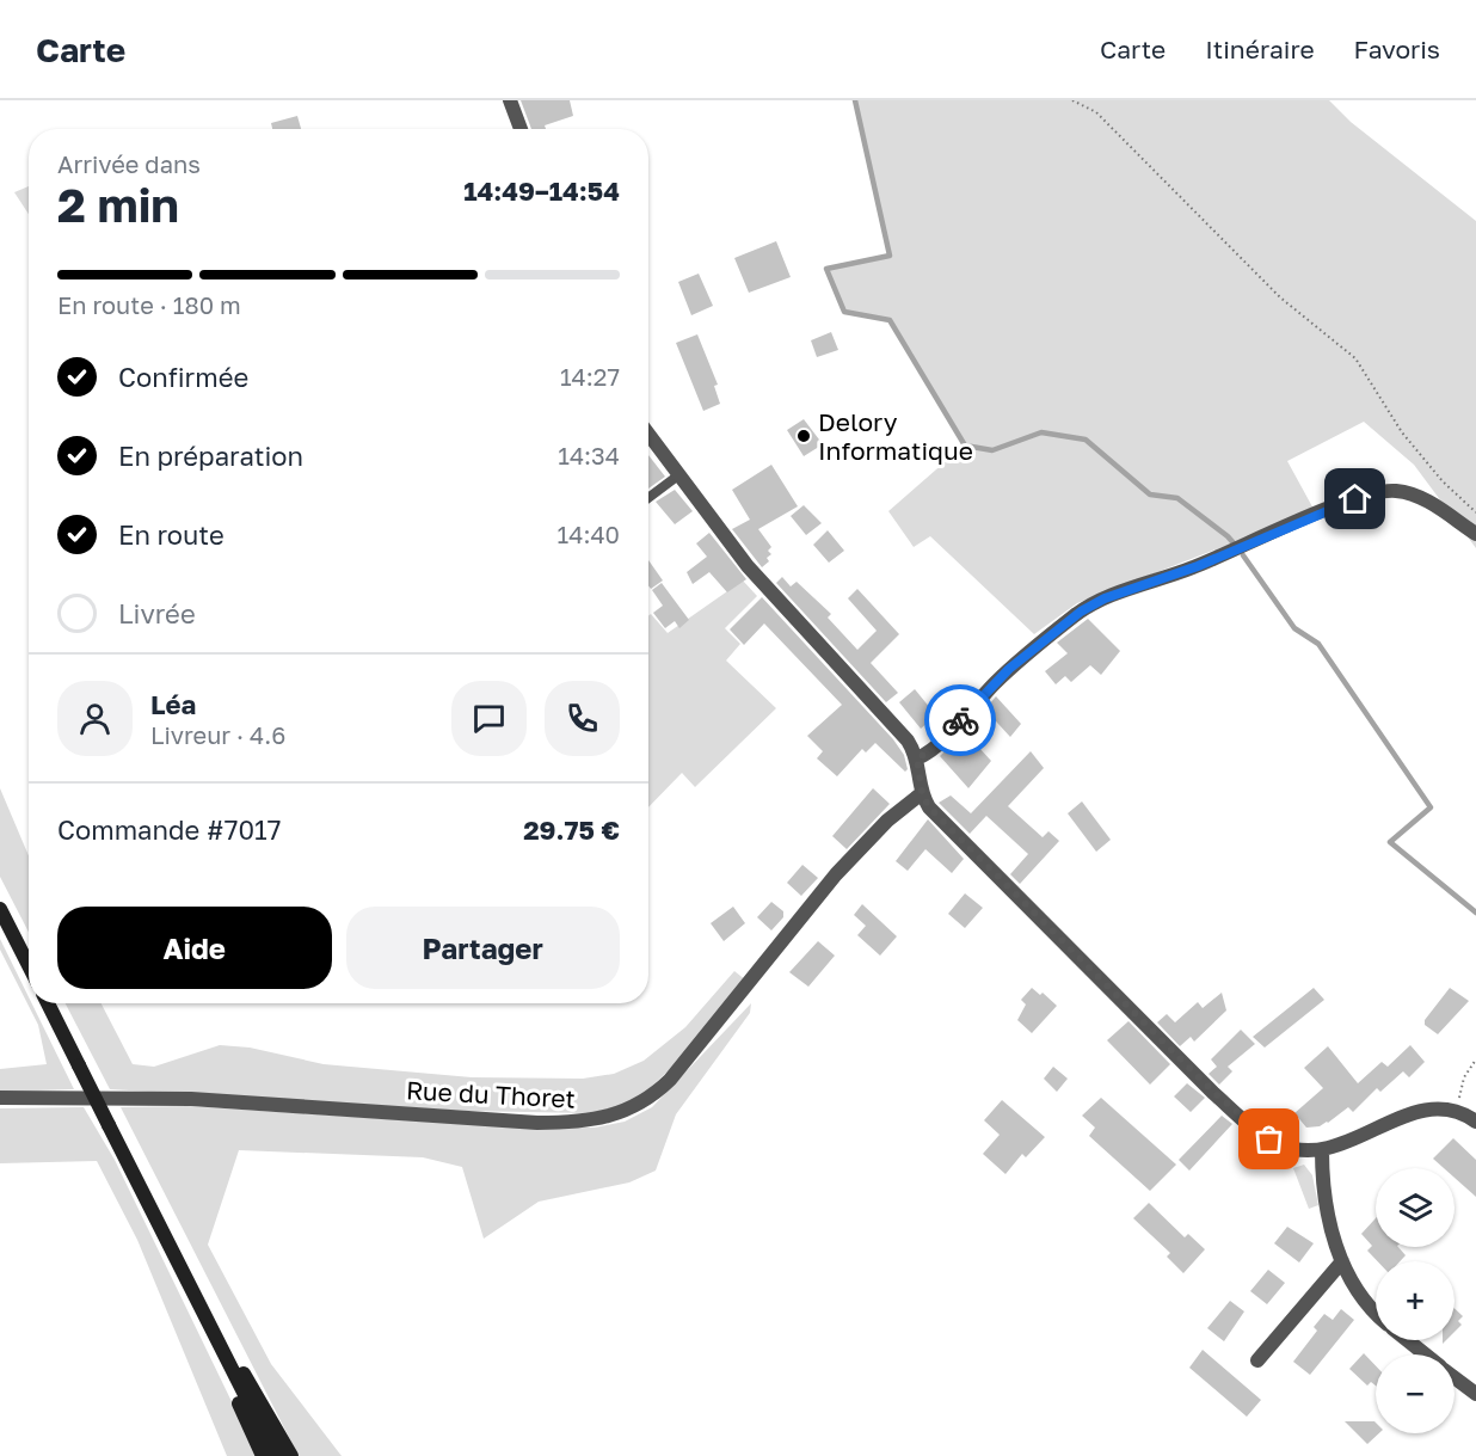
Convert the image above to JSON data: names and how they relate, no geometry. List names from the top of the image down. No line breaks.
{"streets":{"street":["Rue du Thoret"]},"places":["Delory Informatique"],"page":{"header":"Carte","nav":["Carte","Itinéraire","Favoris"],"heading":["2 min","Arrivée dans","14:49–14:54"],"panel":["Léa","Livreur · 4.6","Commande #7017","29.75 €"],"bar":"En route · 180 m","list":[["Confirmée","14:27"],["En préparation","14:34"],["En route","14:40"],"Livrée"],"buttons":["Aide","Partager"],"map_buttons":["+","−"]}}
